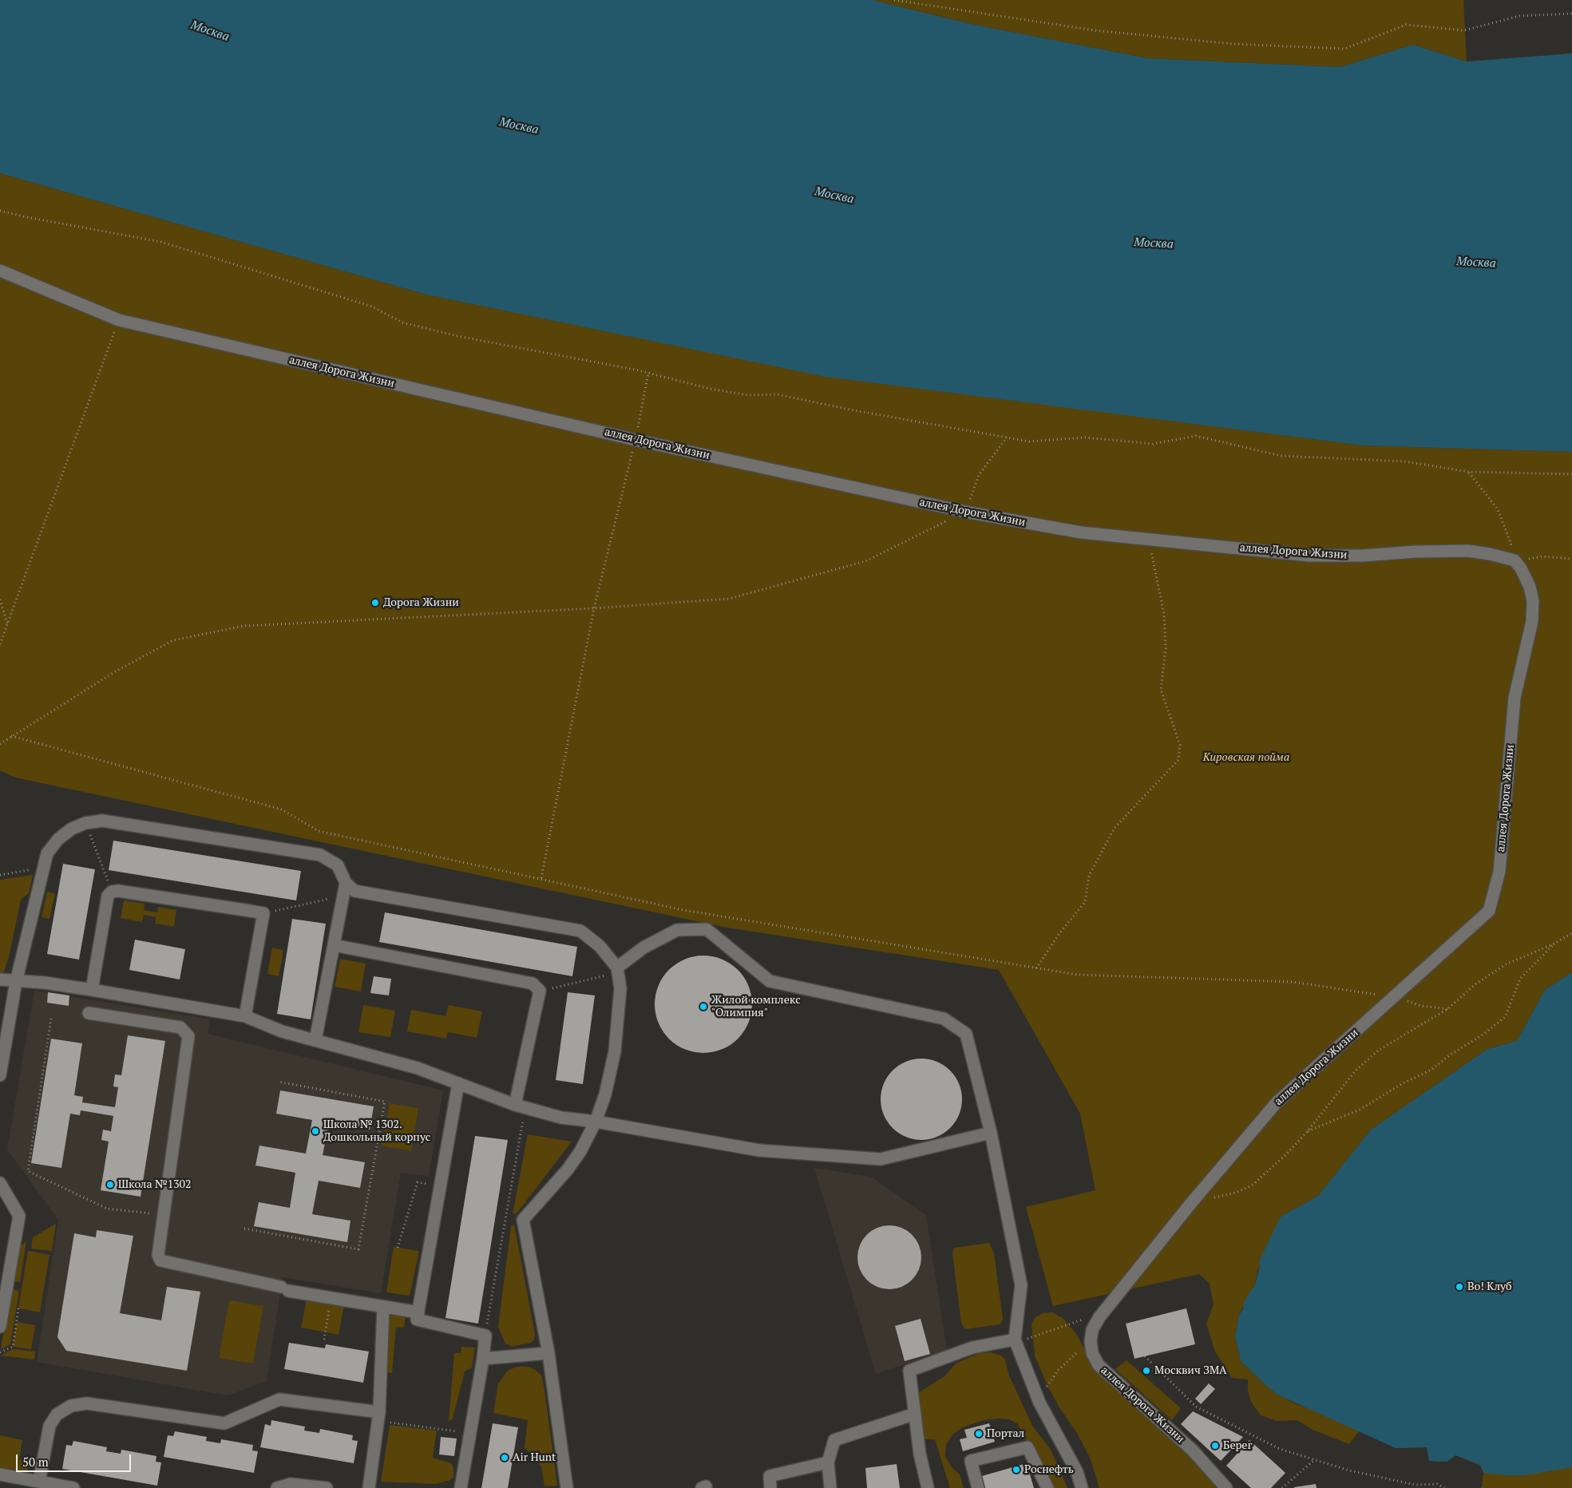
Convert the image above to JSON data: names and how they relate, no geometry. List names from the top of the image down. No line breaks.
{"streets":{"street":["аллея Дорога Жизни"]},"water":["Москва"],"parks":["Кировская пойма"],"places":["Дорога Жизни","Жилой комплекс \"Олимпия\"","Школа № 1302. Дошкольный корпус","Школа №1302","Во! Клуб","Москвич ЗМА","Портал","Берег","Air Hunt","Роснефть"],"scale_bar":"50 m"}
